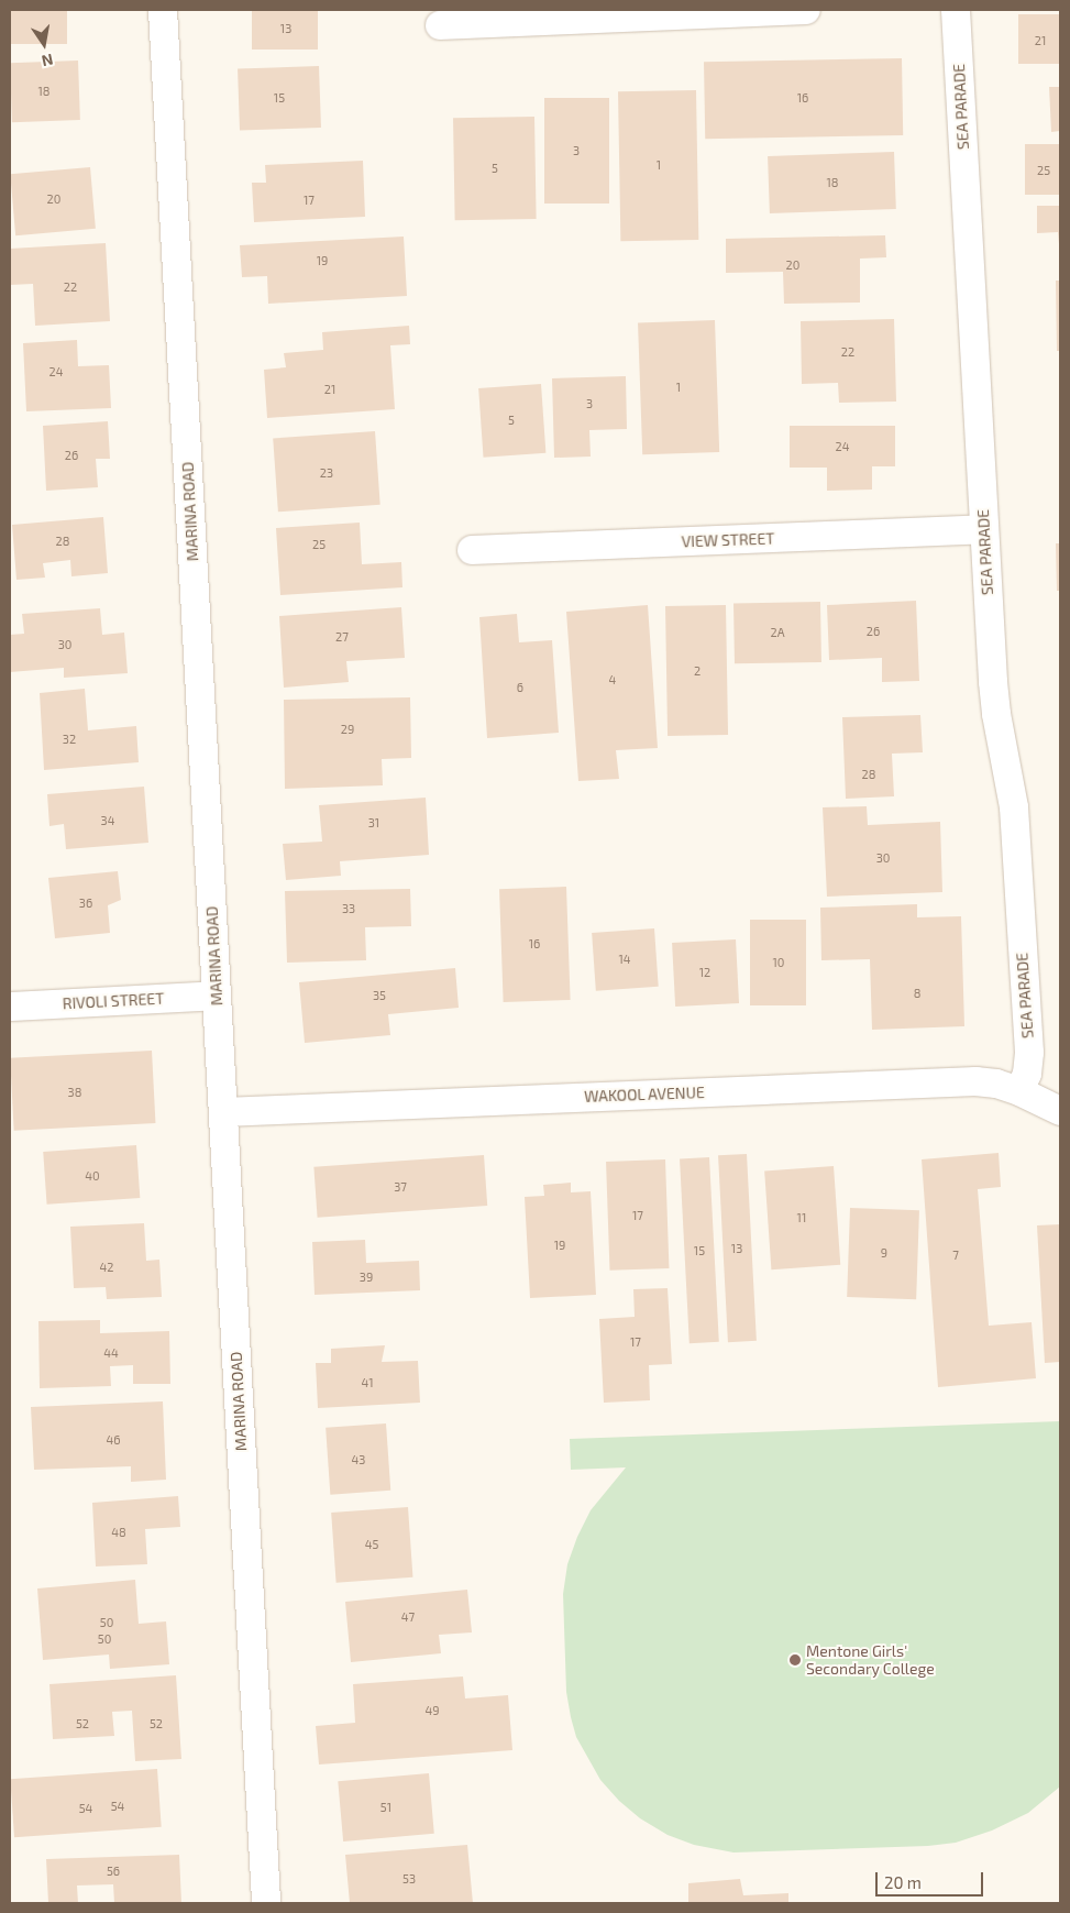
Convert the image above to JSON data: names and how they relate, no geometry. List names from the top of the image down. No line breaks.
{"streets":{"street":["SEA PARADE","MARINA ROAD","VIEW STREET","RIVOLI STREET","WAKOOL AVENUE"]},"crossings":[["SEA PARADE","VIEW STREET"],["SEA PARADE","WAKOOL AVENUE"],["MARINA ROAD","RIVOLI STREET"],["MARINA ROAD","WAKOOL AVENUE"]],"places":["Mentone Girls' Secondary College"],"house_numbers":["13","21","18","15","16","3","1","5","25","18","20","17","19","20","22","22","24","1","21","3","5","24","26","23","28","25","26","2A","27","30","2","4","6","29","32","28","34","31","30","36","33","16","14","10","12","8","35","38","40","37","17","11","19","13","15","9","7","42","39","17","44","41","46","43","48","45","47","50","50","49","52","52","54","51","54","56","53"],"scale_bar":"20 m","north":"bottom"}
